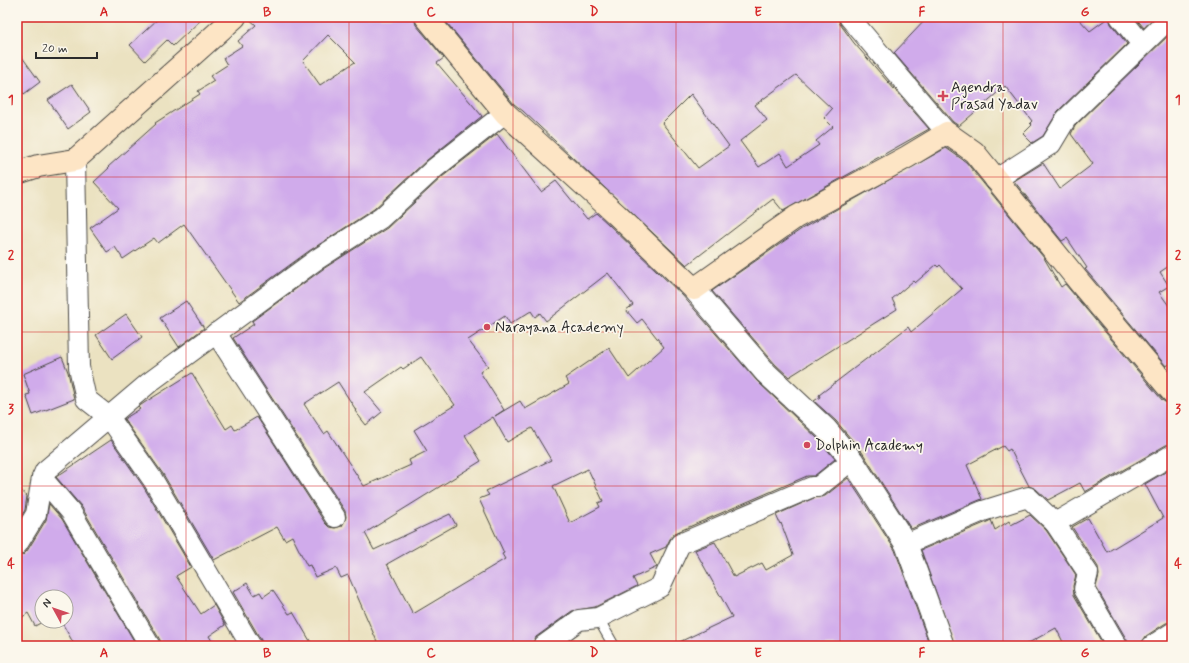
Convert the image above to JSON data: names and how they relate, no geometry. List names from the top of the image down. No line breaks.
{"places":{"health":["Agendra Prasad Yadav"],"other":["Narayana Academy","Dolphin Academy"]},"scale_bar":"20 m","north":"top left","grid":{"columns":["A","B","C","D","E","F","G"],"rows":["1","2","3","4"]}}
